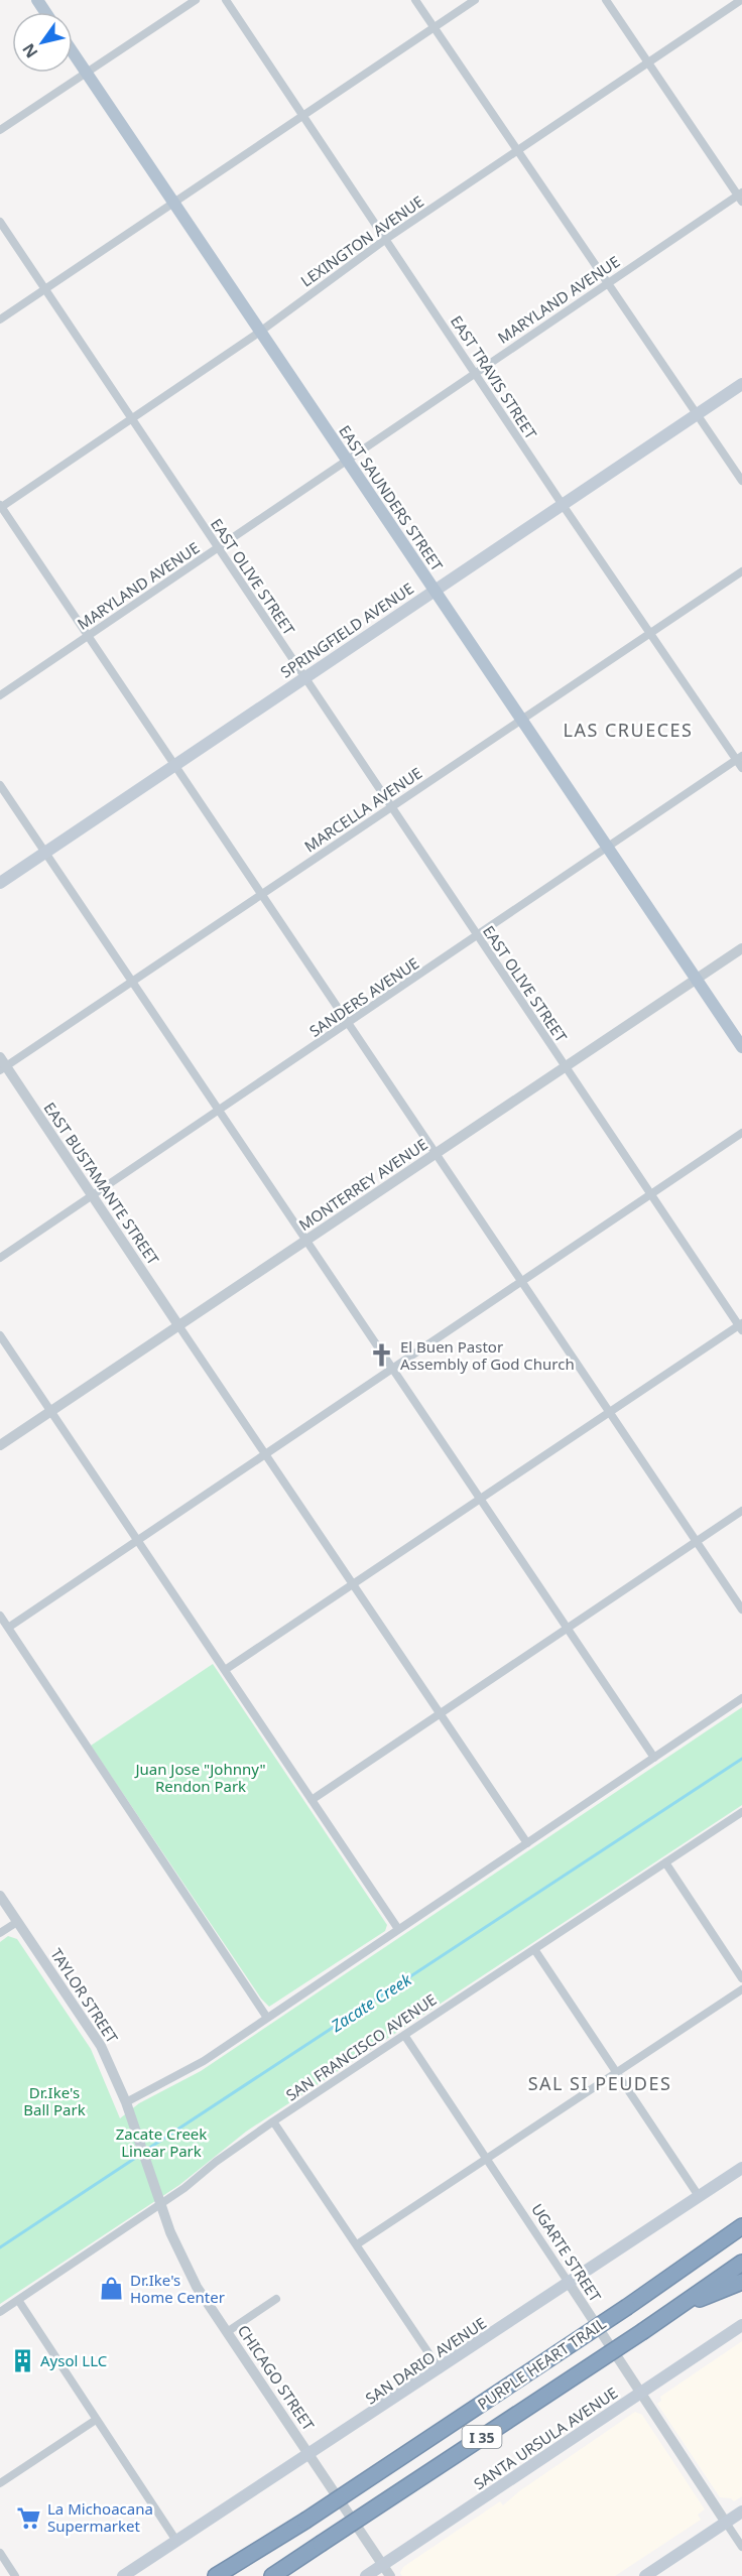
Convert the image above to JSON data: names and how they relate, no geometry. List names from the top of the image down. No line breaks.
{"streets":{"highway":["PURPLE HEART TRAIL","I 35"],"main road":["EAST SAUNDERS STREET","SPRINGFIELD AVENUE","SAN DARIO AVENUE","SANTA URSULA AVENUE"],"street":["LEXINGTON AVENUE","MARYLAND AVENUE","EAST TRAVIS STREET","EAST OLIVE STREET","MARCELLA AVENUE","SANDERS AVENUE","EAST BUSTAMANTE STREET","MONTERREY AVENUE","TAYLOR STREET","SAN FRANCISCO AVENUE","UGARTE STREET","CHICAGO STREET"]},"crossings":[["LEXINGTON AVENUE","EAST TRAVIS STREET"],["LEXINGTON AVENUE","EAST SAUNDERS STREET"],["LEXINGTON AVENUE","EAST OLIVE STREET"],["MARYLAND AVENUE","EAST TRAVIS STREET"],["MARYLAND AVENUE","EAST SAUNDERS STREET"],["MARYLAND AVENUE","EAST OLIVE STREET"],["EAST TRAVIS STREET","SPRINGFIELD AVENUE"],["EAST TRAVIS STREET","MARCELLA AVENUE"],["EAST TRAVIS STREET","SANDERS AVENUE"],["EAST SAUNDERS STREET","SPRINGFIELD AVENUE"],["EAST SAUNDERS STREET","MARCELLA AVENUE"],["EAST SAUNDERS STREET","SANDERS AVENUE"],["EAST SAUNDERS STREET","MONTERREY AVENUE"],["EAST OLIVE STREET","SPRINGFIELD AVENUE"],["EAST OLIVE STREET","MARCELLA AVENUE"],["EAST OLIVE STREET","SANDERS AVENUE"],["EAST OLIVE STREET","MONTERREY AVENUE"],["MARCELLA AVENUE","EAST BUSTAMANTE STREET"],["SANDERS AVENUE","EAST BUSTAMANTE STREET"],["EAST BUSTAMANTE STREET","MONTERREY AVENUE"],["TAYLOR STREET","CHICAGO STREET"],["SAN FRANCISCO AVENUE","UGARTE STREET"],["SAN FRANCISCO AVENUE","CHICAGO STREET"],["UGARTE STREET","SAN DARIO AVENUE"],["UGARTE STREET","SANTA URSULA AVENUE"],["SAN DARIO AVENUE","CHICAGO STREET"],["CHICAGO STREET","SANTA URSULA AVENUE"]],"districts":["LAS CRUECES","SAL SI PEUDES"],"water":["Zacate Creek"],"parks":["Juan Jose \"Johnny\" Rendon Park","Dr.Ike's Ball Park","Zacate Creek Linear Park"],"places":{"church":["El Buen Pastor Assembly of God Church"],"shop":["Dr.Ike's Home Center"],"building":["Aysol LLC"],"supermarket":["La Michoacana Supermarket"]},"north":"bottom left"}
